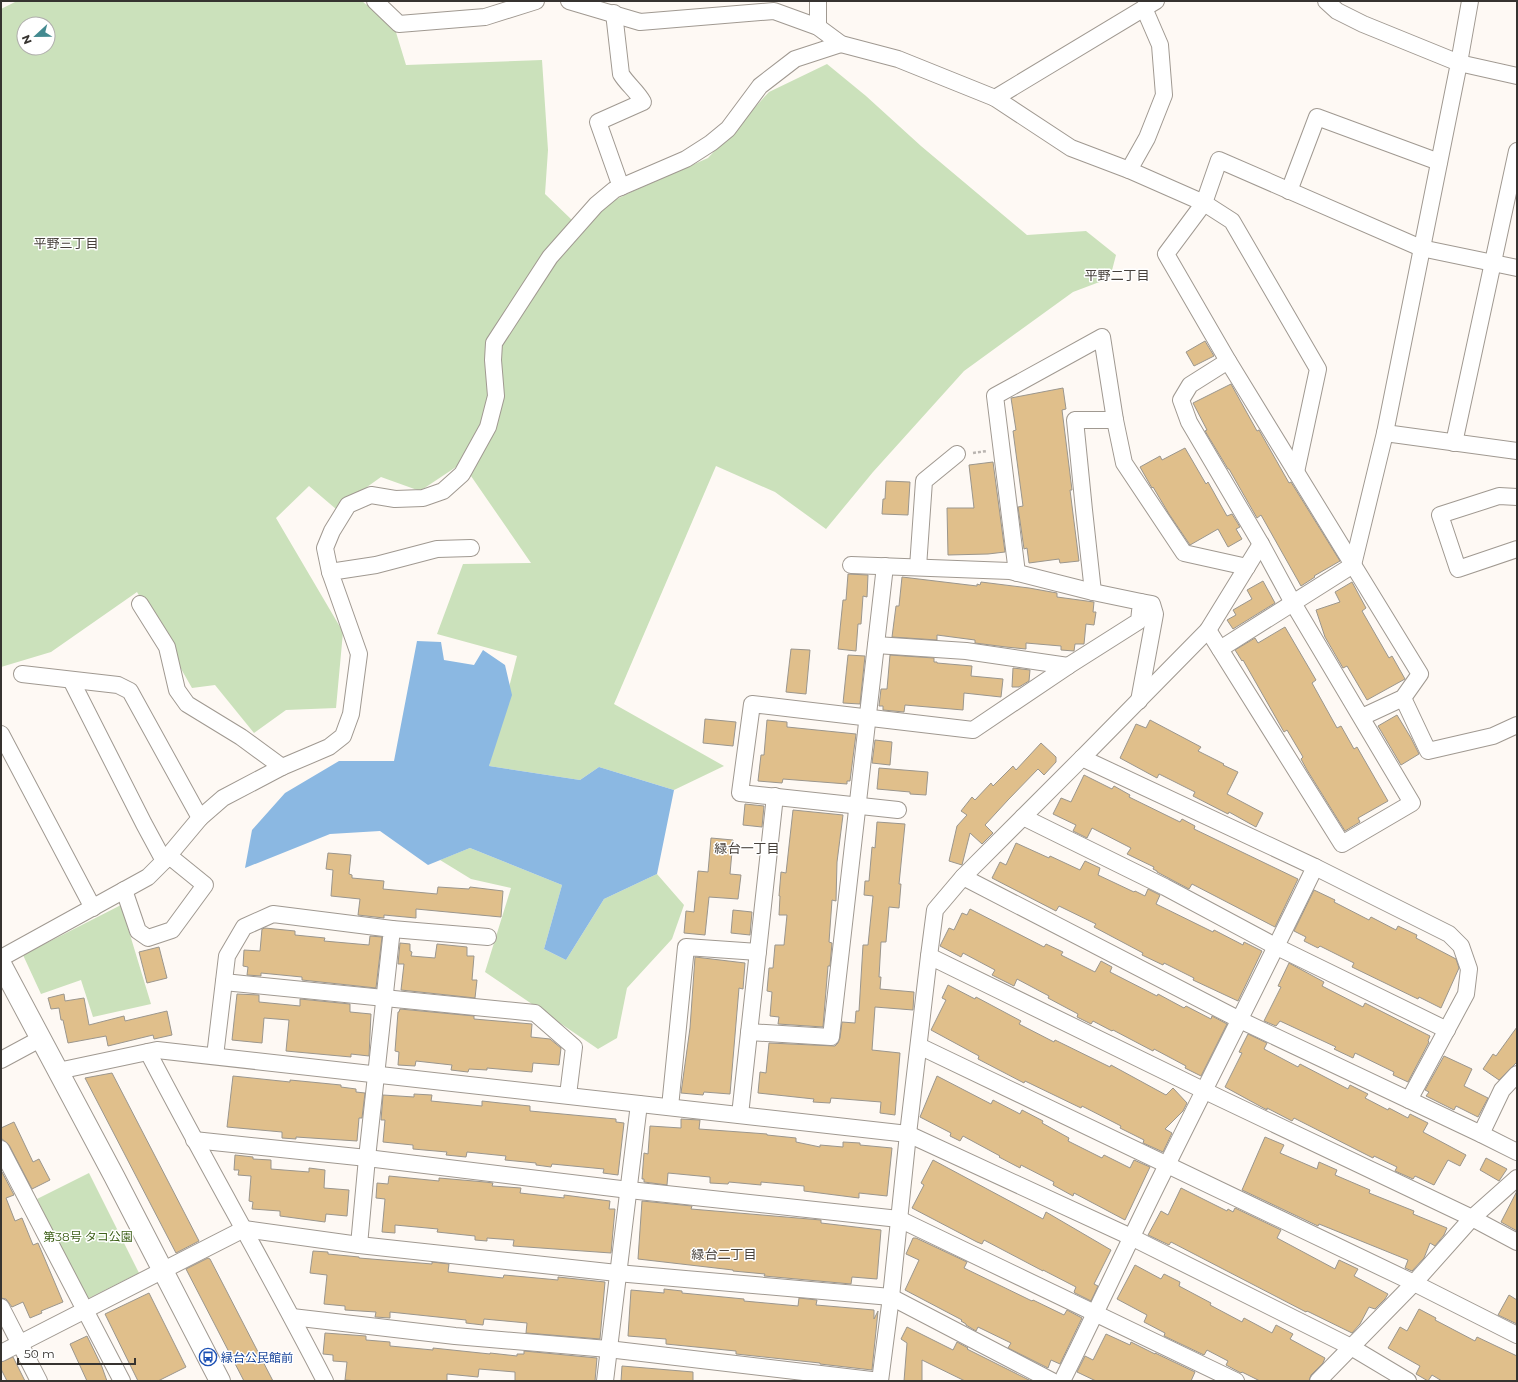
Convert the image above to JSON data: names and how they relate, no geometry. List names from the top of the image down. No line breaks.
{"districts":["平野三丁目","平野二丁目","緑台一丁目","緑台二丁目"],"parks":["第38号 タコ公園"],"places":{"bus stop":["緑台公民館前"]},"scale_bar":"50 m","north":"left"}
